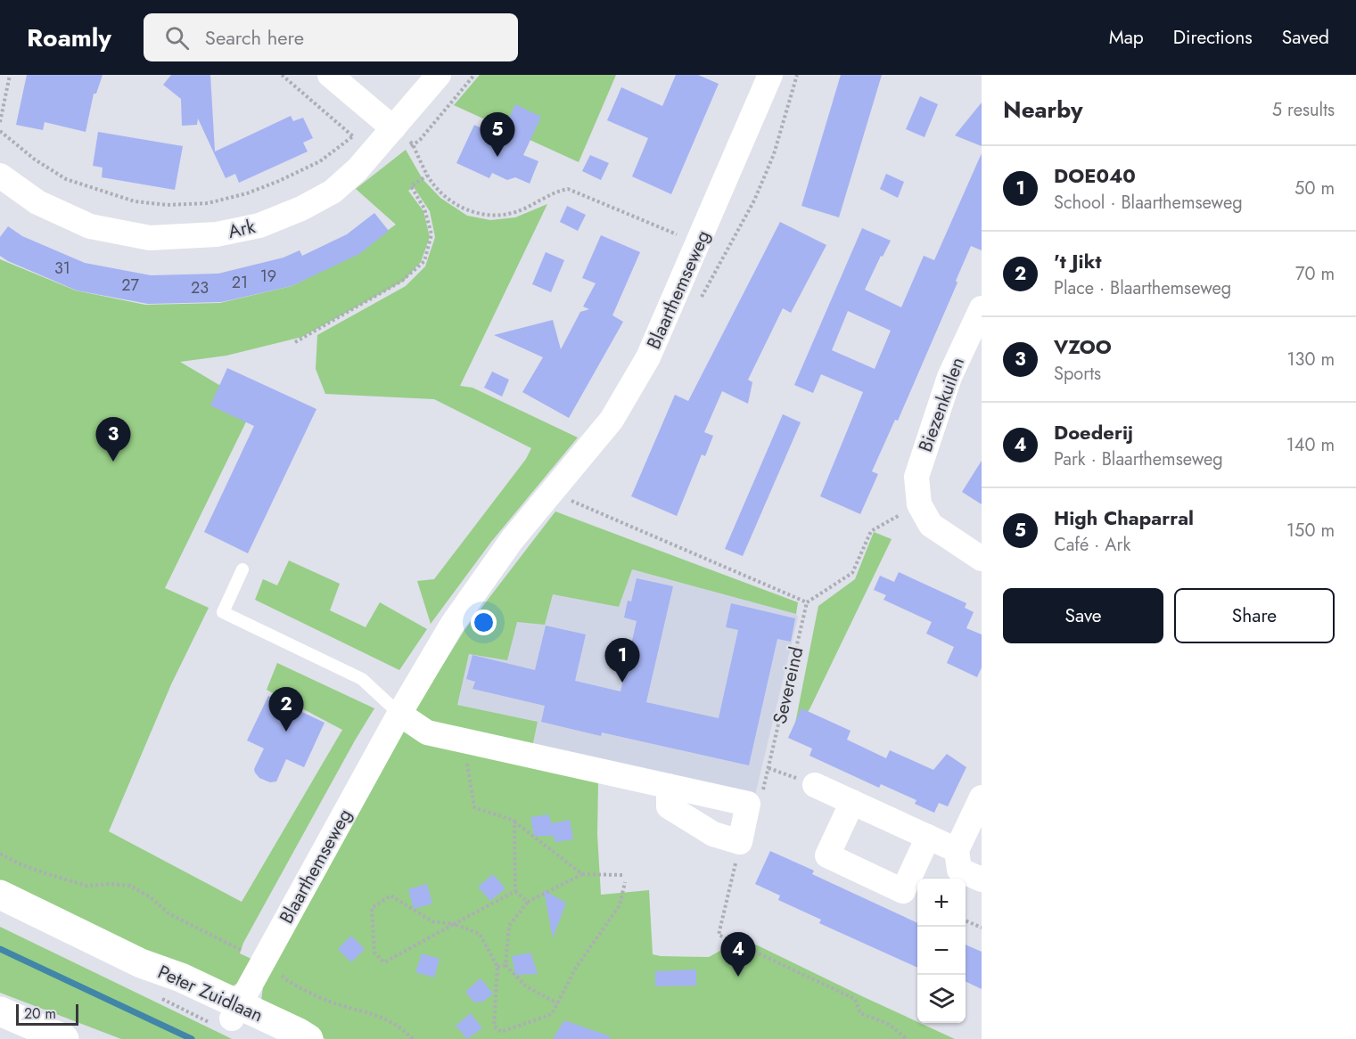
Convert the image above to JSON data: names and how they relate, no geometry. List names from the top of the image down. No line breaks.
{"streets":{"main road":["Peter Zuidlaan"],"street":["Ark","Blaarthemseweg","Biezenkuilen"],"path":["Severeind"]},"crossings":[["Blaarthemseweg","Peter Zuidlaan"]],"house_numbers":["31","19","21","27","23"],"scale_bar":"20 m","page":{"header":"Roamly","search":"Search here","nav":["Map","Directions","Saved"],"heading":["Nearby","5 results"],"pins":["5","3","1","2","4"],"list":[{"mark":"1","name":"DOE040","note":"School · Blaarthemseweg","value":"50 m"},{"mark":"2","name":"'t Jikt","note":"Place · Blaarthemseweg","value":"70 m"},{"mark":"3","name":"VZOO","note":"Sports","value":"130 m"},{"mark":"4","name":"Doederij","note":"Park · Blaarthemseweg","value":"140 m"},{"mark":"5","name":"High Chaparral","note":"Café · Ark","value":"150 m"}],"buttons":["Save","Share"],"map_buttons":["+","−"],"scale":"20 m"}}
